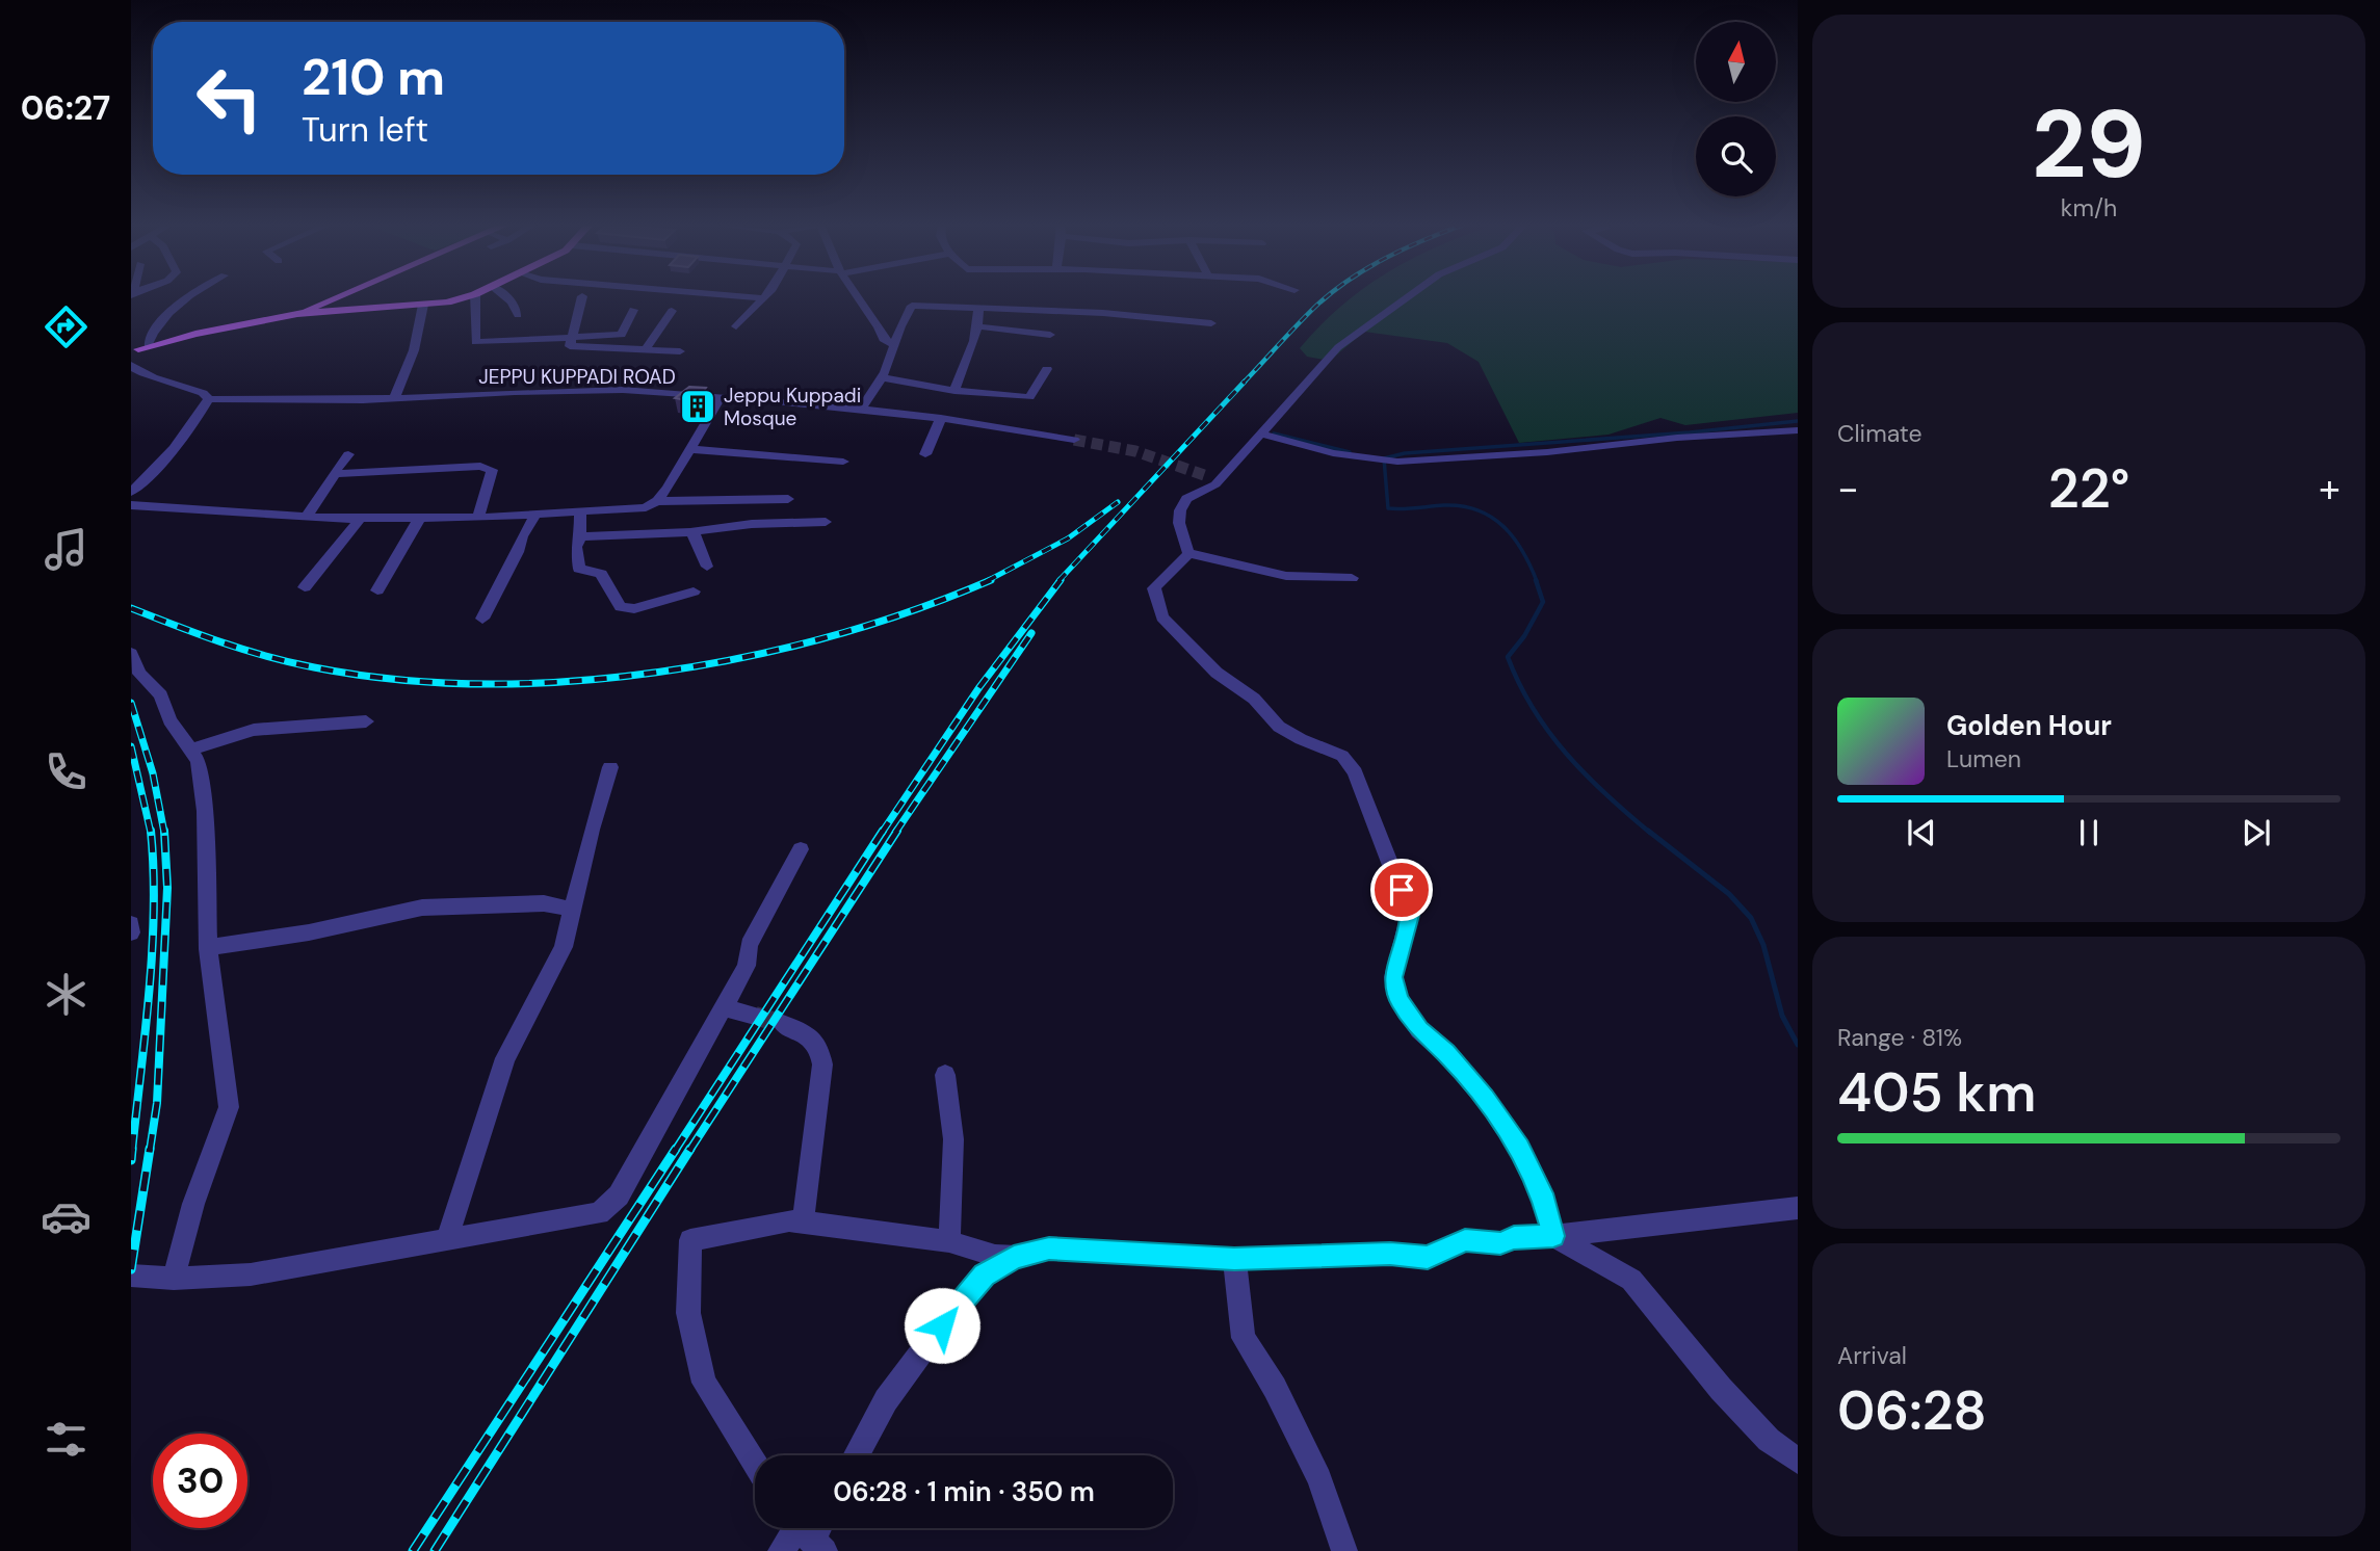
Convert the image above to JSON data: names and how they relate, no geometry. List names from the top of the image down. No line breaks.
{"streets":{"street":["JEPPU KUPPADI ROAD"]},"places":{"building":["Jeppu Kuppadi Mosque"]},"north":"top","page":{"tabs":"06:27","tile":[["29","km/h"],"Climate",["Range · 81%","405 km"],["Arrival","06:28"]],"turn":["210 m","Turn left"],"heat":["−","22°","+"],"song":["Golden Hour","Lumen"],"limit":"30","trip":"06:28 · 1 min · 350 m"}}
